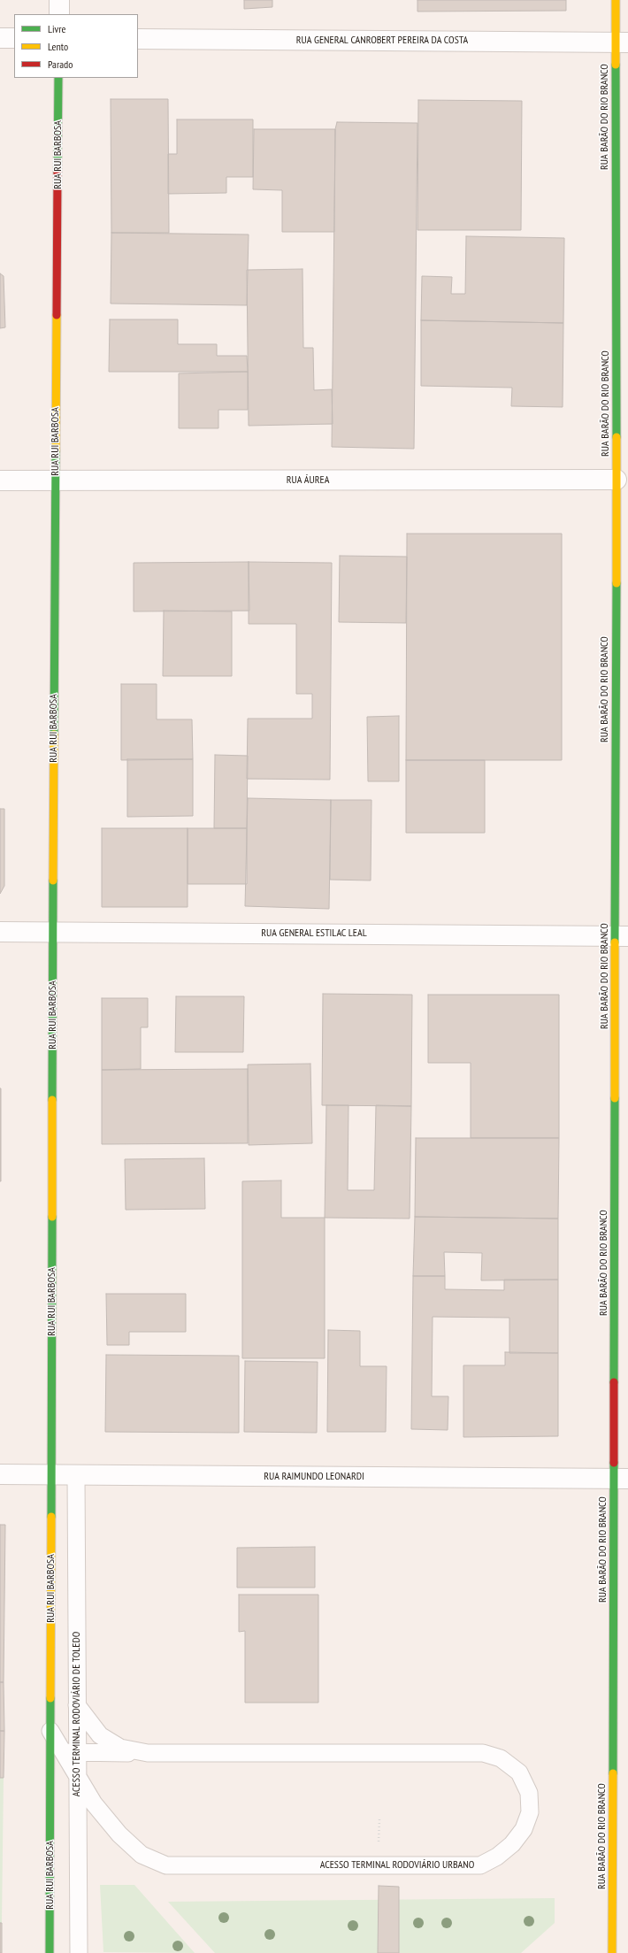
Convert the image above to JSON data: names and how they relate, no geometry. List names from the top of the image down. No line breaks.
{"streets":{"street":["RUA GENERAL CANROBERT PEREIRA DA COSTA","RUA BARÃO DO RIO BRANCO","RUA RUI BARBOSA","RUA ÁUREA","RUA GENERAL ESTILAC LEAL","RUA RAIMUNDO LEONARDI"],"lane":["ACESSO TERMINAL RODOVIÁRIO DE TOLEDO","ACESSO TERMINAL RODOVIÁRIO URBANO"]},"crossings":[["RUA GENERAL CANROBERT PEREIRA DA COSTA","RUA BARÃO DO RIO BRANCO"],["RUA BARÃO DO RIO BRANCO","RUA ÁUREA"],["RUA BARÃO DO RIO BRANCO","RUA GENERAL ESTILAC LEAL"],["RUA BARÃO DO RIO BRANCO","RUA RAIMUNDO LEONARDI"],["RUA RUI BARBOSA","RUA ÁUREA"],["RUA RUI BARBOSA","RUA GENERAL ESTILAC LEAL"],["RUA RUI BARBOSA","RUA RAIMUNDO LEONARDI"],["RUA RUI BARBOSA","ACESSO TERMINAL RODOVIÁRIO URBANO"],["RUA RAIMUNDO LEONARDI","ACESSO TERMINAL RODOVIÁRIO DE TOLEDO"],["ACESSO TERMINAL RODOVIÁRIO DE TOLEDO","ACESSO TERMINAL RODOVIÁRIO URBANO"]],"legend":["Livre","Lento","Parado"]}
